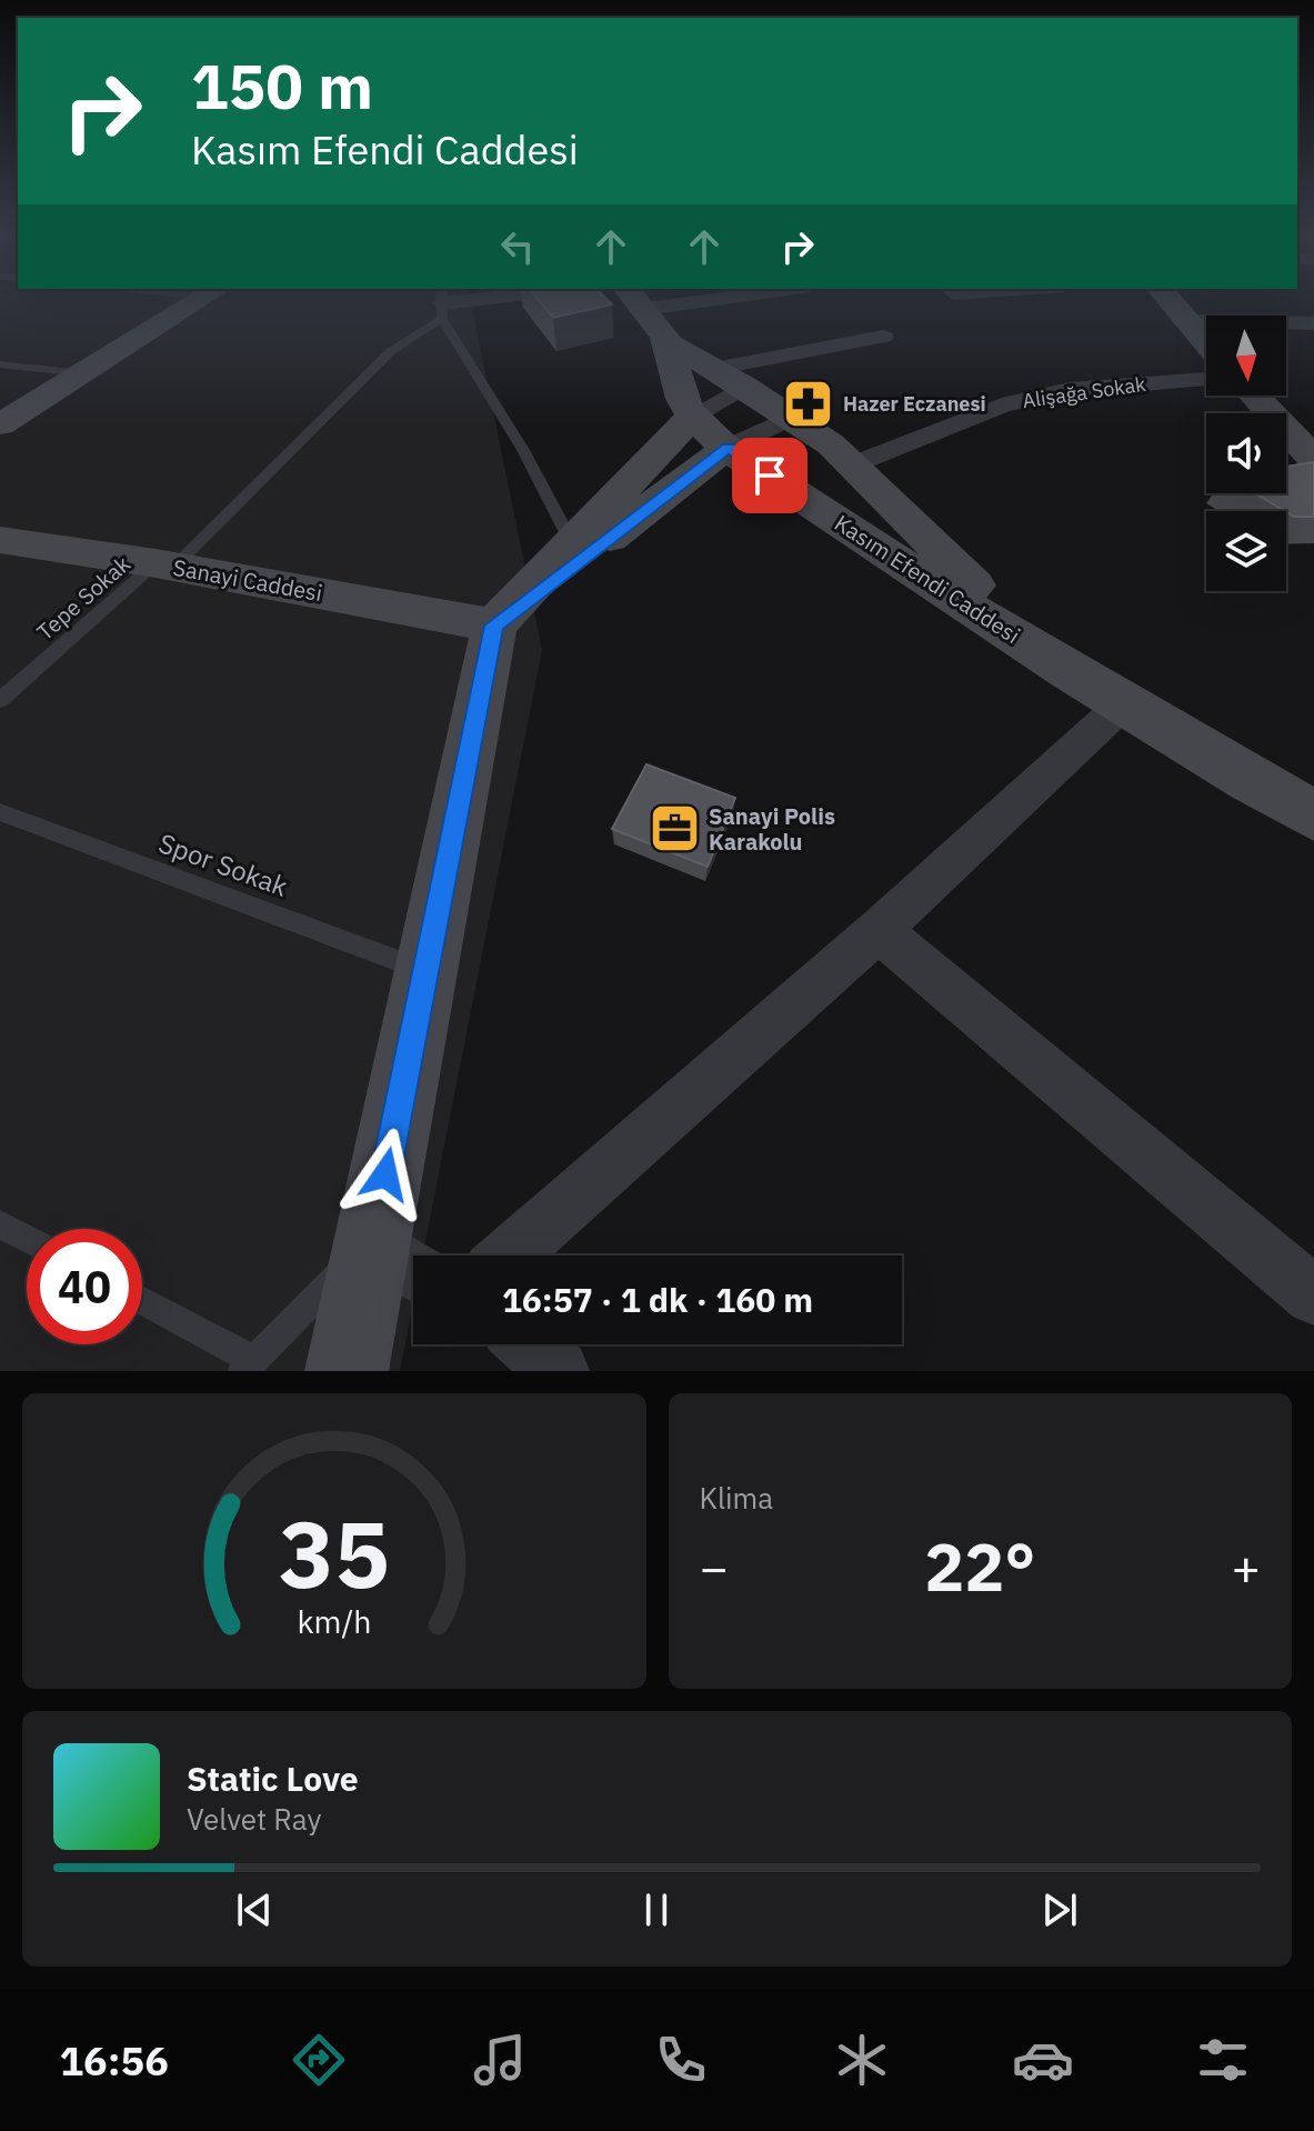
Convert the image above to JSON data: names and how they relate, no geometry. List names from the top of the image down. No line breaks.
{"streets":{"street":["Alişağa Sokak","Kasım Efendi Caddesi","Sanayi Caddesi"],"lane":["Tepe Sokak","Spor Sokak"]},"crossings":[["Alişağa Sokak","Kasım Efendi Caddesi"],["Sanayi Caddesi","Tepe Sokak"]],"places":{"pharmacy":["Hazer Eczanesi"],"office":["Sanayi Polis Karakolu"]},"north":"bottom","page":{"turn":["150 m","Kasım Efendi Caddesi"],"limit":"40","trip":"16:57 · 1 dk · 160 m","tile":"Klima","heat":["−","22°","+"],"song":["Static Love","Velvet Ray"],"tabs":"16:56","gauge":["35","km/h"]}}
